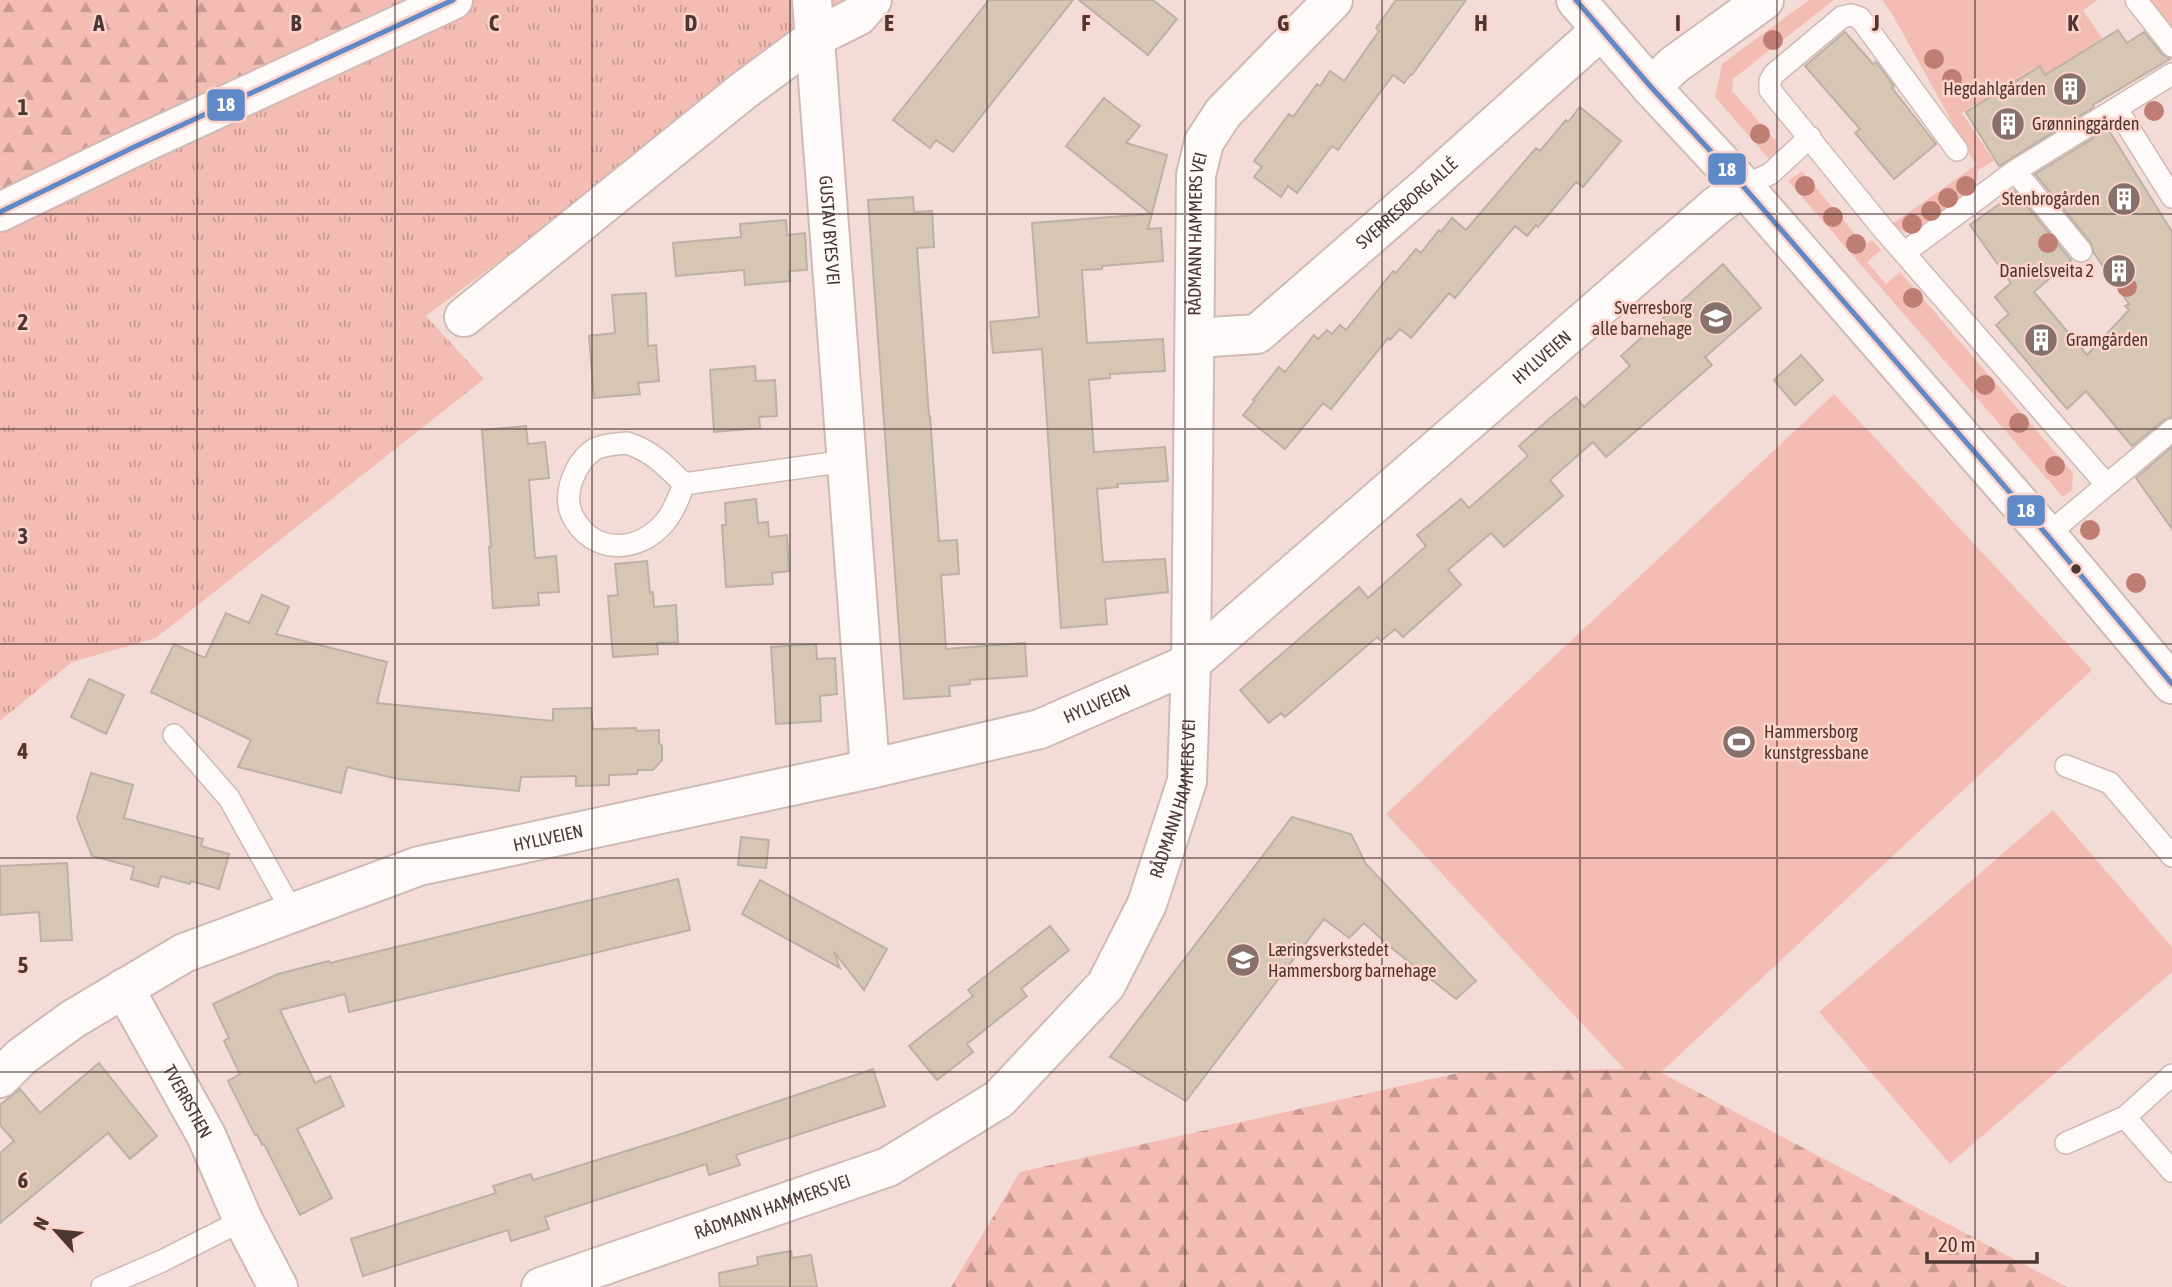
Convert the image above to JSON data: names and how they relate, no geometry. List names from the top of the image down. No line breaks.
{"streets":{"street":["SVERRESBORG ALLÉ","GUSTAV BYES VEI","RÅDMANN HAMMERS VEI","HYLLVEIEN","TVERRSTIEN"]},"crossings":[["SVERRESBORG ALLÉ","RÅDMANN HAMMERS VEI"],["GUSTAV BYES VEI","HYLLVEIEN"],["RÅDMANN HAMMERS VEI","HYLLVEIEN"],["HYLLVEIEN","TVERRSTIEN"]],"places":{"building":["Hegdahlgården","Grønninggården","Stenbrogården","Danielsveita 2","Gramgården"],"school or university":["Sverresborg alle barnehage","Læringsverkstedet Hammersborg barnehage"],"sports":["Hammersborg kunstgressbane"]},"lines":["transit line 18"],"scale_bar":"20 m","north":"top left","grid":{"columns":["A","B","C","D","E","F","G","H","I","J","K"],"rows":["1","2","3","4","5","6"]}}
